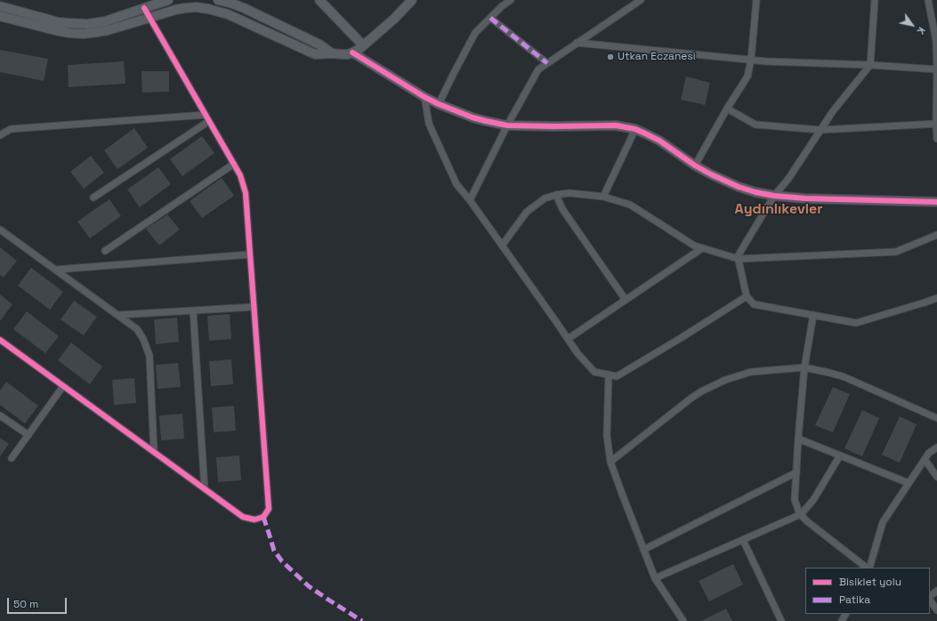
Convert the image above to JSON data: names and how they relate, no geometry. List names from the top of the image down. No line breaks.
{"districts":["Aydınlıkevler"],"places":["Utkan Eczanesi"],"legend":["Bisiklet yolu","Patika"],"scale_bar":"50 m","north":"bottom right"}
